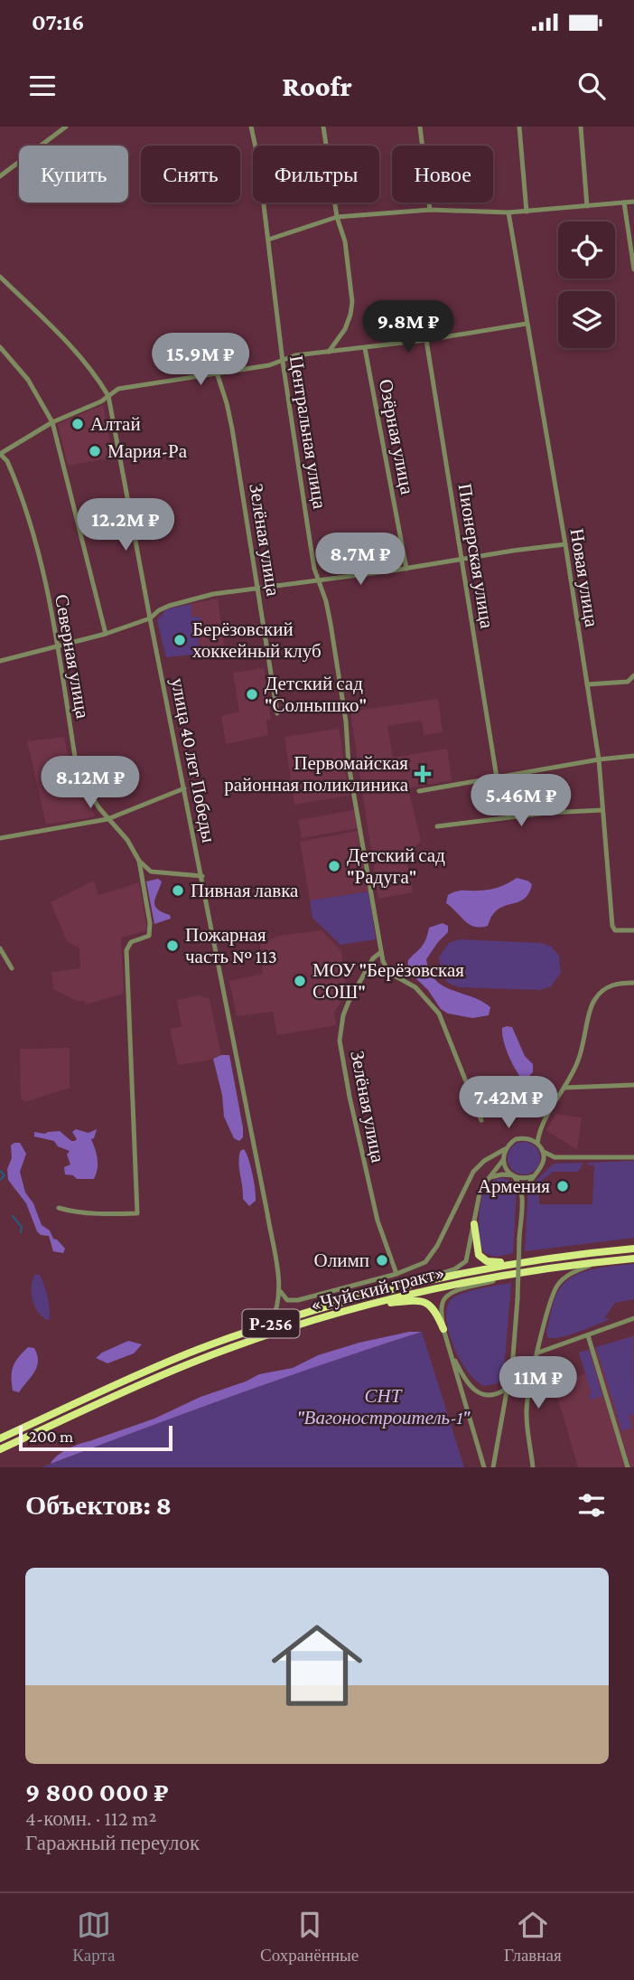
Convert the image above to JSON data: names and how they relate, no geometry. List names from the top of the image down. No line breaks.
{"streets":{"highway":["«Чуйский тракт»","Р-256"],"street":["Центральная улица","Озёрная улица","Зелёная улица","Пионерская улица","Новая улица","Северная улица","улица 40 лет Победы"]},"crossings":[["Центральная улица","Зелёная улица"]],"parks":["СНТ \"Вагоностроитель-1\""],"places":{"other":["Алтай","Мария-Ра","Берёзовский хоккейный клуб","Детский сад \"Солнышко\"","Детский сад \"Радуга\"","Пивная лавка","Пожарная часть № 113","МОУ \"Берёзовская СОШ\"","Армения","Олимп"],"health":["Первомайская районная поликлиника"]},"scale_bar":"200 m","page":{"status":"07:16","header":"Roofr","chip":["Купить","Снять","Фильтры","Новое"],"price":["9.8M ₽","15.9M ₽","12.2M ₽","8.7M ₽","8.12M ₽","5.46M ₽","7.42M ₽","11M ₽"],"scale":"200 m","heading":"Объектов: 8","list":[{"name":"9 800 000 ₽","note":"4-комн. · 112 m² · Гаражный переулок"}],"tabs":["Карта","Сохранённые","Главная"]}}
